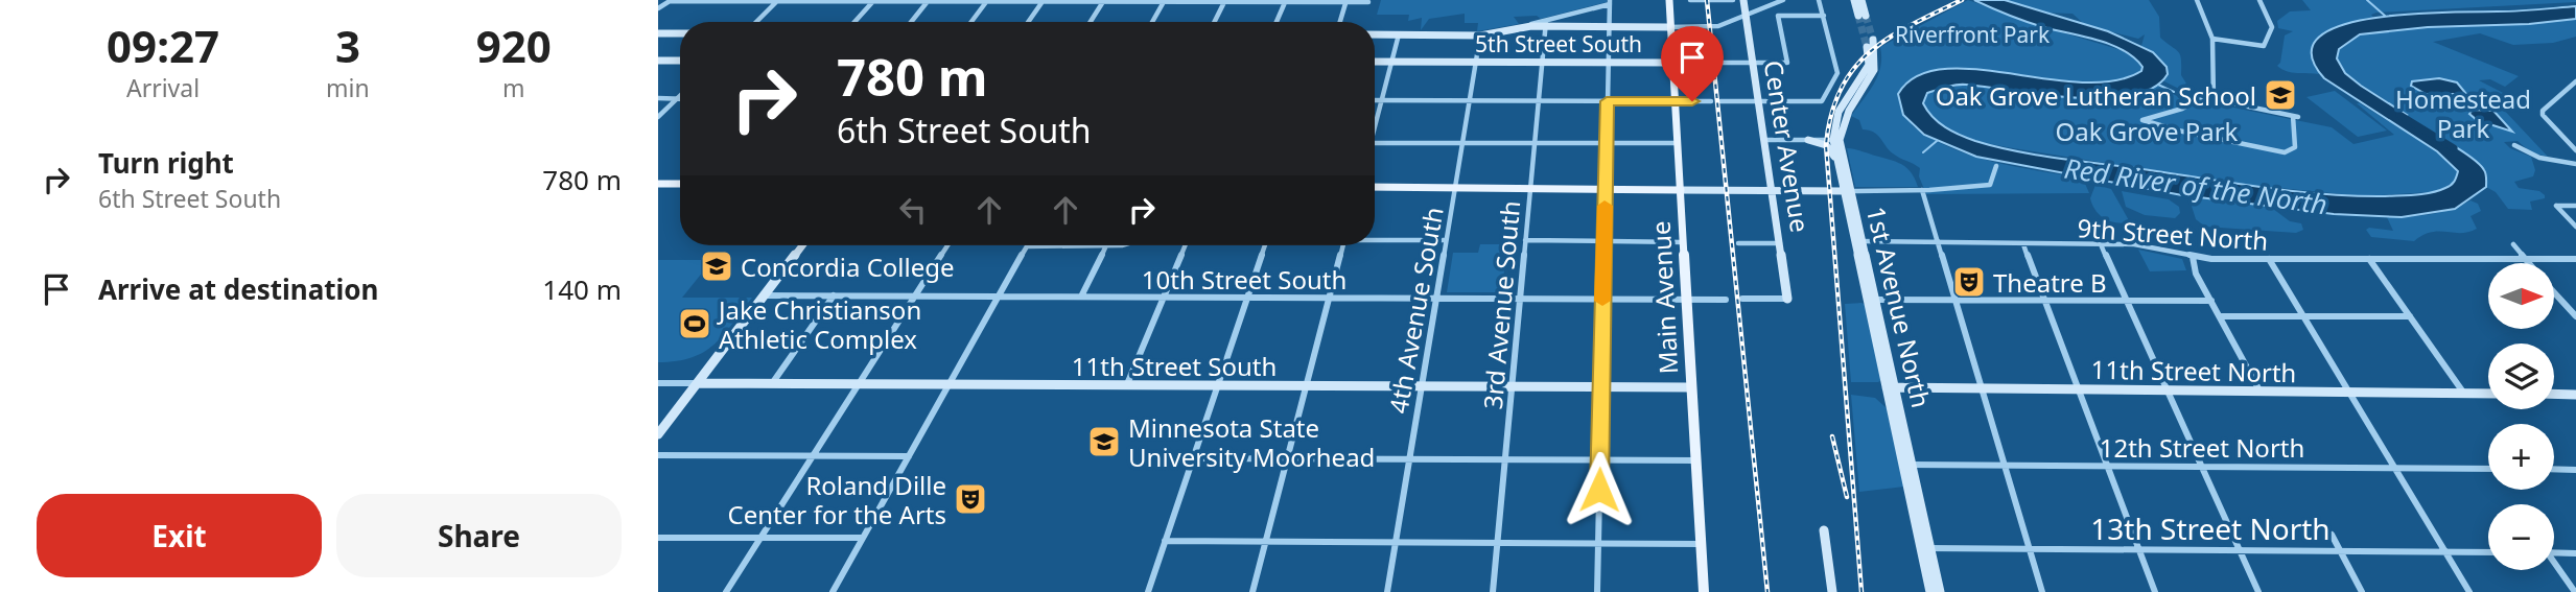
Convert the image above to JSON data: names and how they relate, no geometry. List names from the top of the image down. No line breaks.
{"streets":{"main road":["Main Avenue"],"street":["5th Street South","Center Avenue","9th Street North","10th Street South","3rd Avenue South","1st Avenue North","4th Avenue South","11th Street South","11th Street North","12th Street North","13th Street North"]},"crossings":[["5th Street South","Center Avenue"],["5th Street South","Main Avenue"],["5th Street South","3rd Avenue South"],["5th Street South","4th Avenue South"],["9th Street North","1st Avenue North"],["10th Street South","Main Avenue"],["10th Street South","3rd Avenue South"],["10th Street South","4th Avenue South"],["Main Avenue","11th Street South"],["3rd Avenue South","11th Street South"],["1st Avenue North","11th Street North"],["1st Avenue North","12th Street North"],["1st Avenue North","13th Street North"],["4th Avenue South","11th Street South"]],"water":["Red River of the North"],"parks":["Riverfront Park","Homestead Park","Oak Grove Park"],"places":{"school or university":["Oak Grove Lutheran School","Concordia College","Minnesota State University Moorhead"],"theatre":["Theatre B","Roland Dille Center for the Arts"],"sports":["Jake Christianson Athletic Complex"]},"north":"right","page":{"eta":["09:27","Arrival","3","min","920","m"],"turn":["780 m","6th Street South"],"list":[{"name":"Turn right","note":"6th Street South","value":"780 m"},{"name":"Arrive at destination","value":"140 m"}],"map_buttons":["+","−"],"buttons":["Exit","Share"]}}
